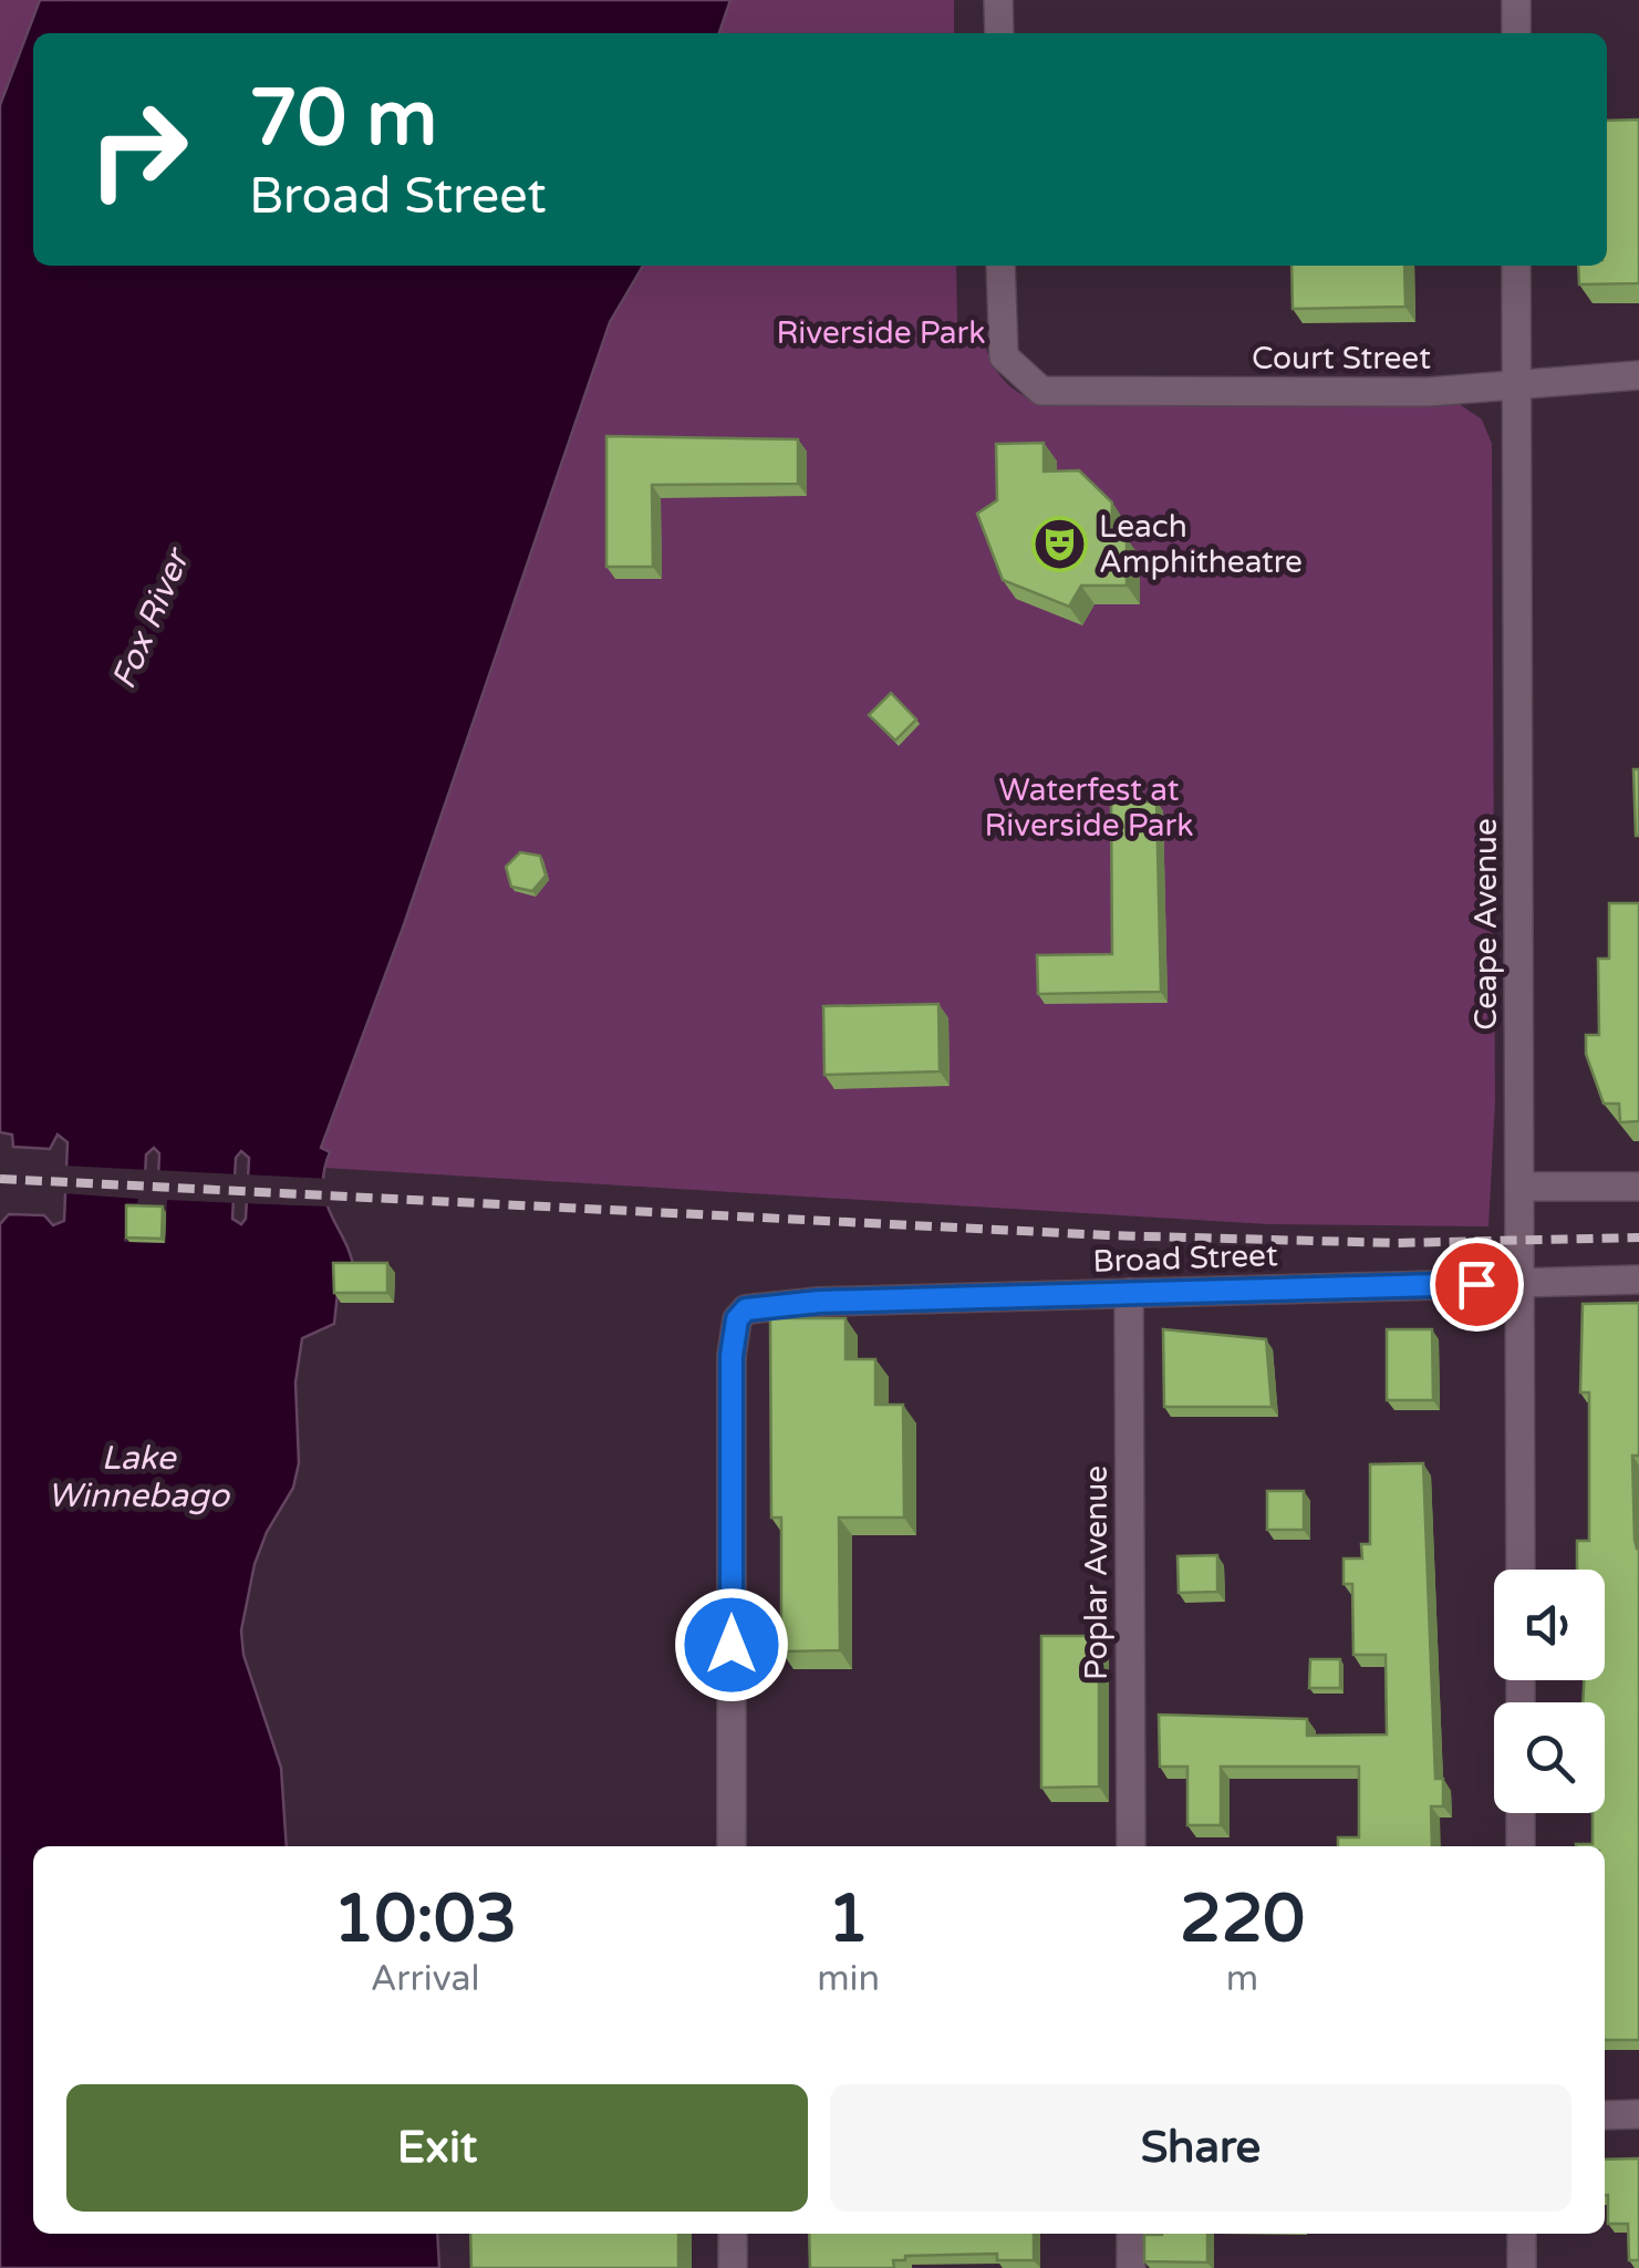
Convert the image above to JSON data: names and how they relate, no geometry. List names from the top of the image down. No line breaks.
{"streets":{"street":["Court Street","Ceape Avenue","Broad Street","Poplar Avenue"]},"crossings":[["Court Street","Ceape Avenue"],["Ceape Avenue","Broad Street"],["Broad Street","Poplar Avenue"]],"water":["Fox River","Lake Winnebago"],"parks":["Riverside Park","Waterfest at Riverside Park"],"places":{"theatre":["Leach Amphitheatre"]},"page":{"turn":["70 m","Broad Street"],"eta":["10:03","Arrival","1","min","220","m"],"buttons":["Exit","Share"]}}
